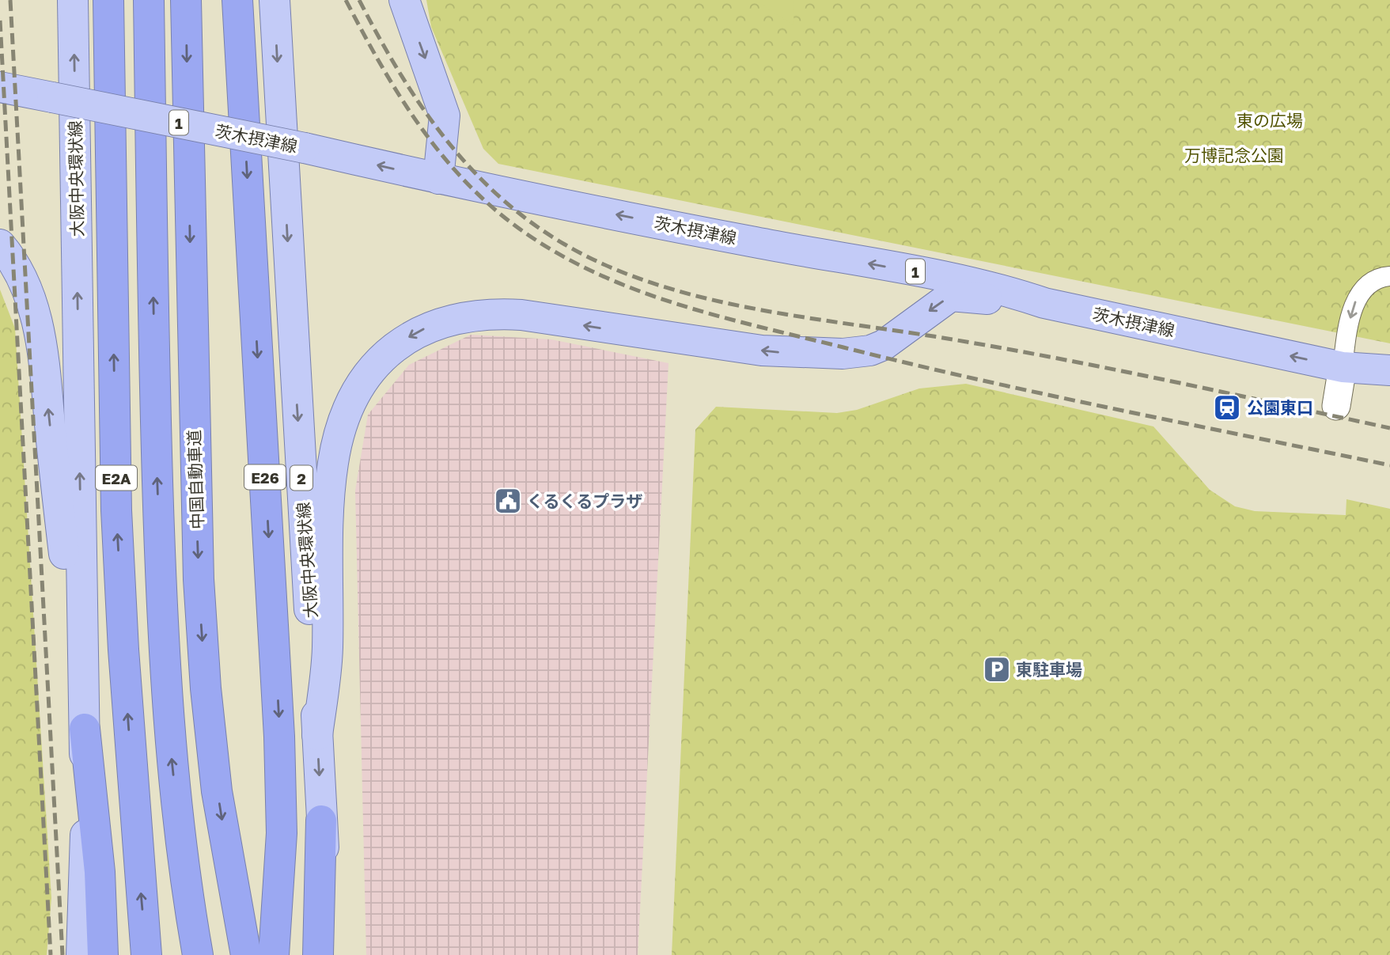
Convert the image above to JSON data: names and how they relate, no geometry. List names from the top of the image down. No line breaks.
{"streets":{"highway":["E26","E2A","中国自動車道"],"main road":["1","茨木摂津線","大阪中央環状線","2"]},"one_way":["茨木摂津線"],"parks":["東の広場","万博記念公園"],"places":{"station":["公園東口"],"public building":["くるくるプラザ"],"parking":["東駐車場"]}}
